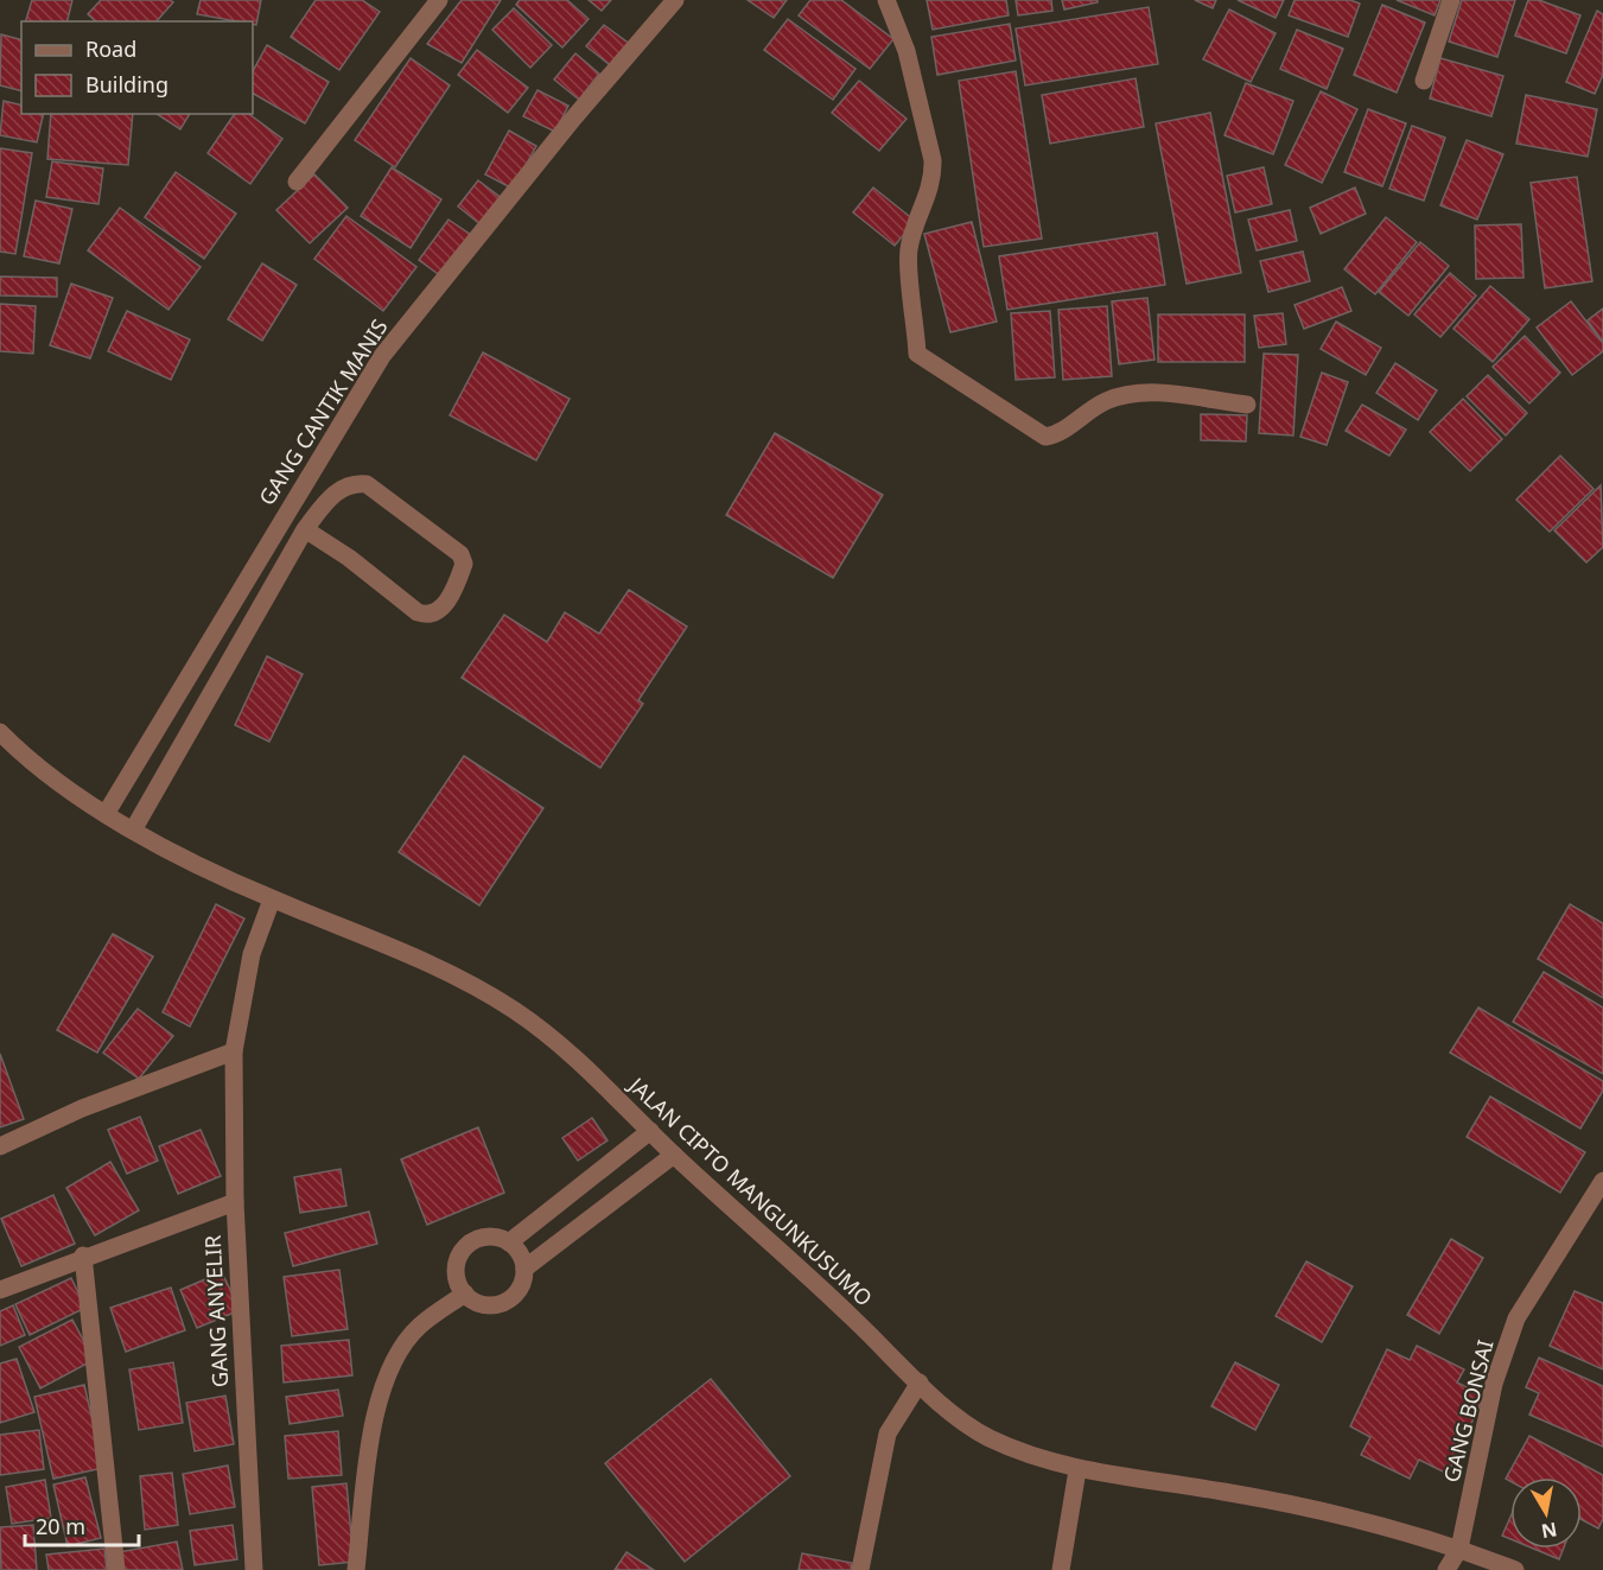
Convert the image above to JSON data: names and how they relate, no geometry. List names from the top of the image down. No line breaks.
{"streets":{"street":["GANG CANTIK MANIS","JALAN CIPTO MANGUNKUSUMO","GANG ANYELIR","GANG BONSAI"]},"crossings":[["GANG CANTIK MANIS","JALAN CIPTO MANGUNKUSUMO"],["JALAN CIPTO MANGUNKUSUMO","GANG ANYELIR"],["JALAN CIPTO MANGUNKUSUMO","GANG BONSAI"]],"legend":["Road","Building"],"scale_bar":"20 m","north":"bottom"}
